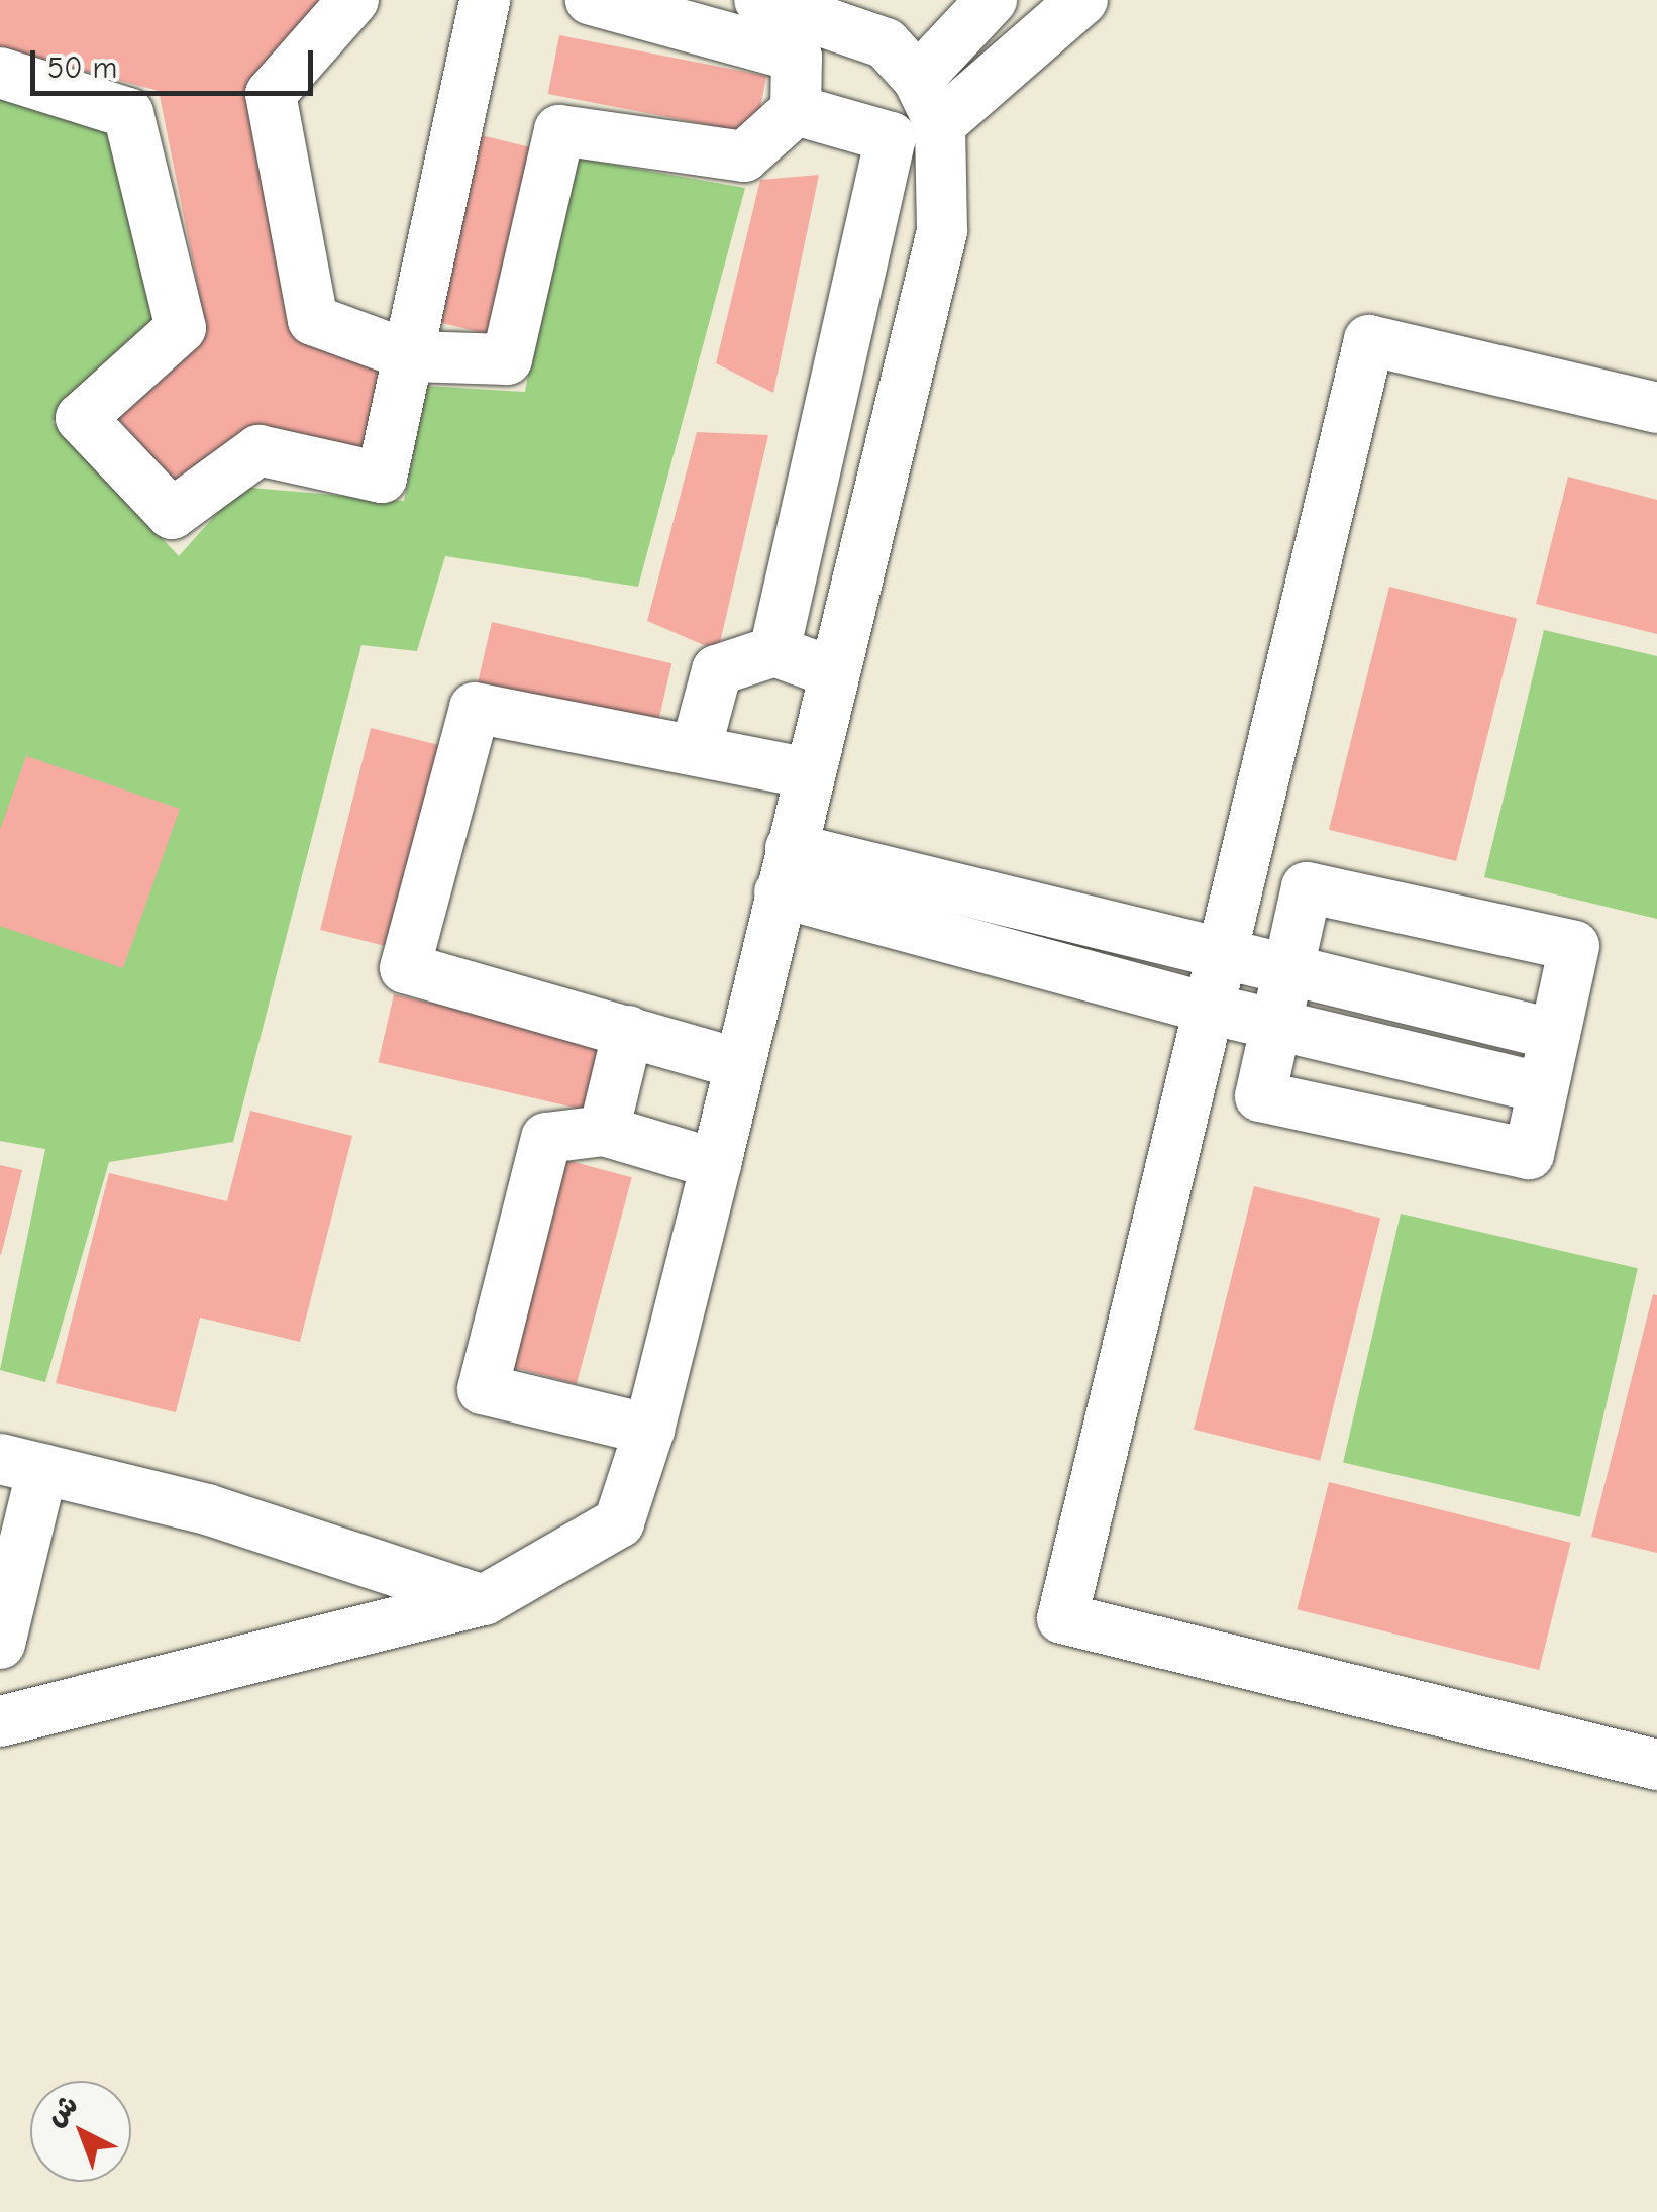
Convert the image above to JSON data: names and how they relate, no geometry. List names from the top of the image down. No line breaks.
{"scale_bar":"50 m","north":"top left"}
